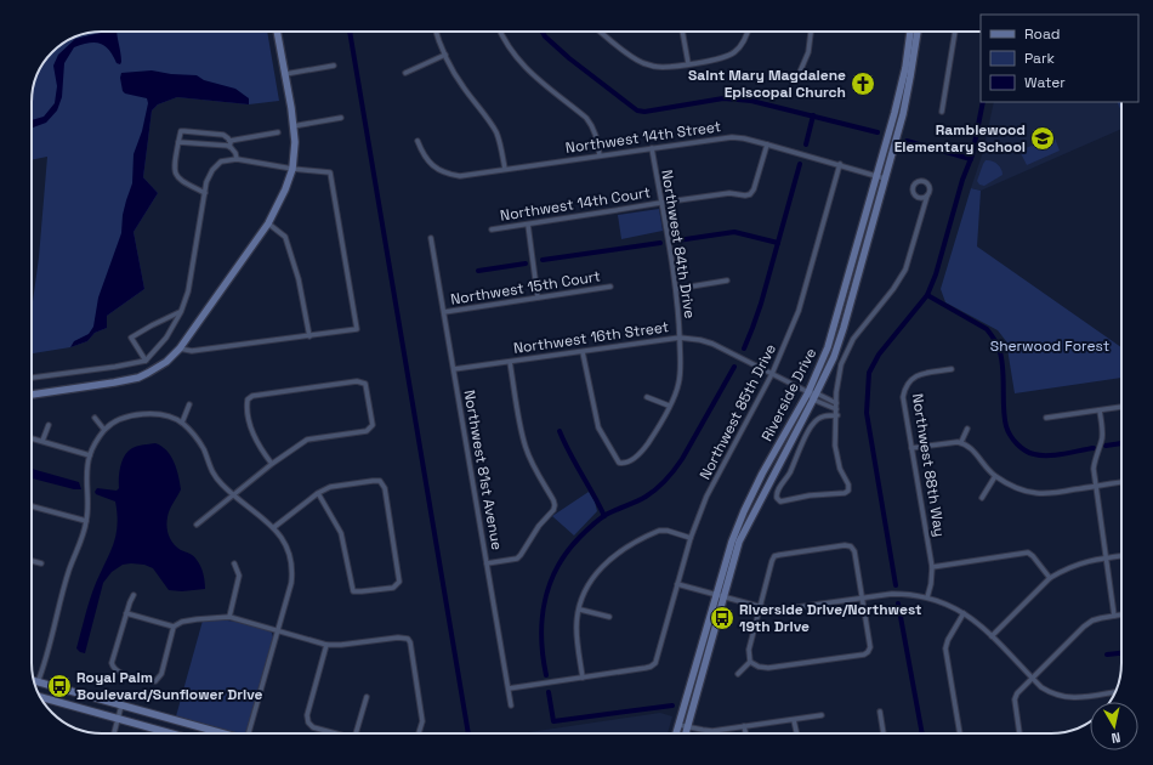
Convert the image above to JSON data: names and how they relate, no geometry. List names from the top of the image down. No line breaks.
{"streets":{"street":["Northwest 14th Street","Northwest 14th Court","Northwest 84th Drive","Northwest 15th Court","Northwest 16th Street","Riverside Drive","Northwest 85th Drive","Northwest 88th Way","Northwest 81st Avenue"]},"crossings":[["Northwest 14th Street","Northwest 14th Court"],["Northwest 14th Street","Northwest 84th Drive"],["Northwest 14th Street","Riverside Drive"],["Northwest 14th Street","Northwest 85th Drive"],["Northwest 14th Court","Northwest 84th Drive"],["Northwest 84th Drive","Northwest 16th Street"],["Northwest 15th Court","Northwest 81st Avenue"],["Northwest 16th Street","Riverside Drive"],["Northwest 16th Street","Northwest 85th Drive"],["Northwest 16th Street","Northwest 81st Avenue"]],"parks":["Sherwood Forest"],"places":{"church":["Saint Mary Magdalene Episcopal Church"],"school or university":["Ramblewood Elementary School"],"bus stop":["Riverside Drive/Northwest 19th Drive","Royal Palm Boulevard/Sunflower Drive"]},"legend":["Road","Park","Water"],"north":"bottom"}
